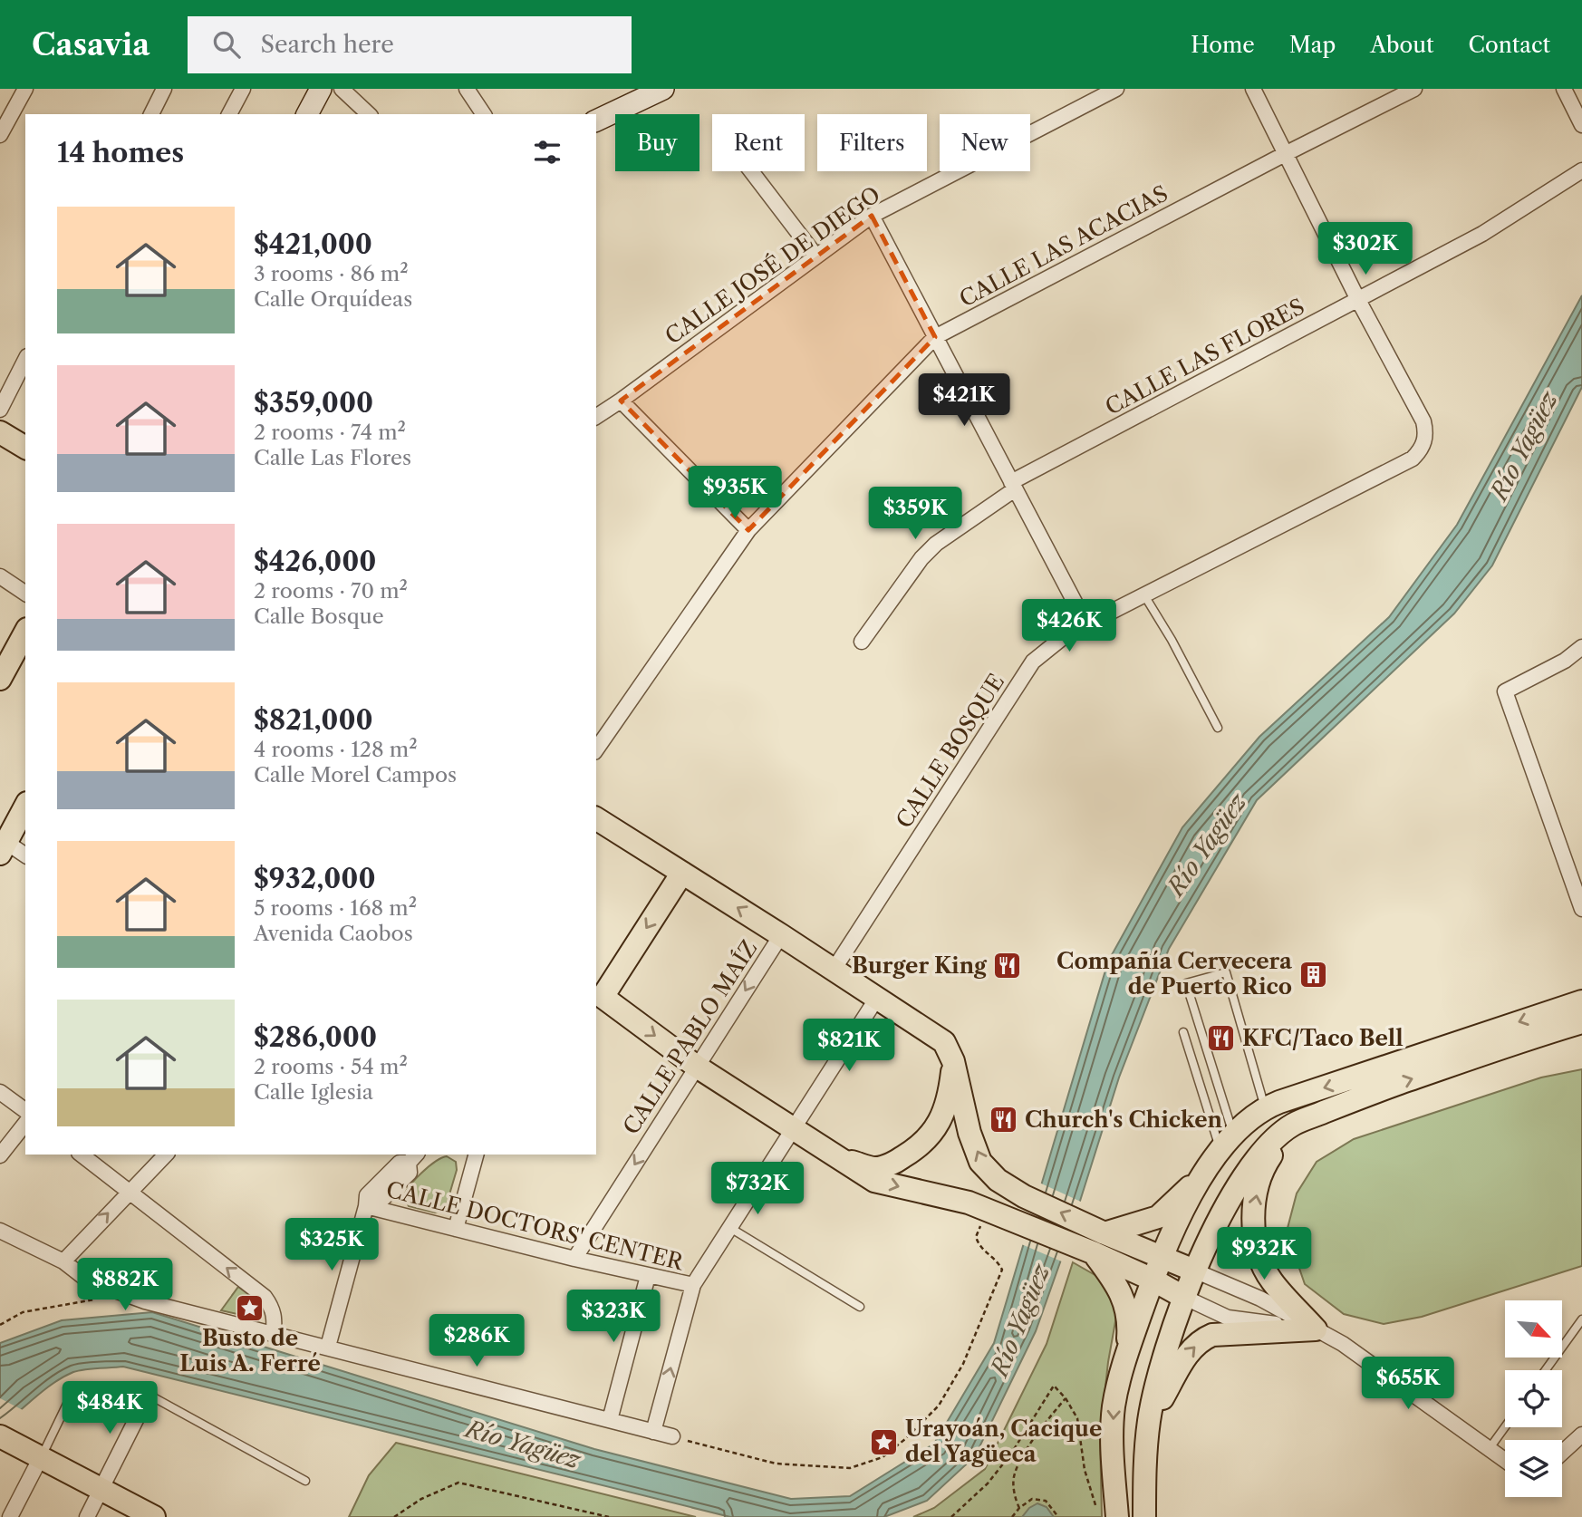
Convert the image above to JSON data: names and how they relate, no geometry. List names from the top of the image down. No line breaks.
{"streets":{"street":["CALLE LAS ACACIAS","CALLE JOSÉ DE DIEGO","CALLE LAS FLORES","CALLE BOSQUE","CALLE PABLO MAÍZ","CALLE DOCTORS' CENTER"]},"crossings":[["CALLE LAS FLORES","CALLE BOSQUE"],["CALLE PABLO MAÍZ","CALLE DOCTORS' CENTER"]],"water":["Río Yagüez"],"places":{"restaurant":["Burger King","KFC/Taco Bell","Church's Chicken"],"building":["Compañía Cervecera de Puerto Rico"],"place":["Busto de Luis A. Ferré","Urayoán, Cacique del Yagüeca"]},"north":"bottom right","page":{"header":"Casavia","search":"Search here","nav":["Home","Map","About","Contact"],"chip":["Buy","Rent","Filters","New"],"heading":"14 homes","list":[{"name":"$421,000","note":"3 rooms · 86 m² · Calle Orquídeas"},{"name":"$359,000","note":"2 rooms · 74 m² · Calle Las Flores"},{"name":"$426,000","note":"2 rooms · 70 m² · Calle Bosque"},{"name":"$821,000","note":"4 rooms · 128 m² · Calle Morel Campos"},{"name":"$932,000","note":"5 rooms · 168 m² · Avenida Caobos"},{"name":"$286,000","note":"2 rooms · 54 m² · Calle Iglesia"}],"price":["$302K","$421K","$935K","$359K","$426K","$821K","$732K","$325K","$932K","$882K","$323K","$286K","$655K","$484K"]}}
